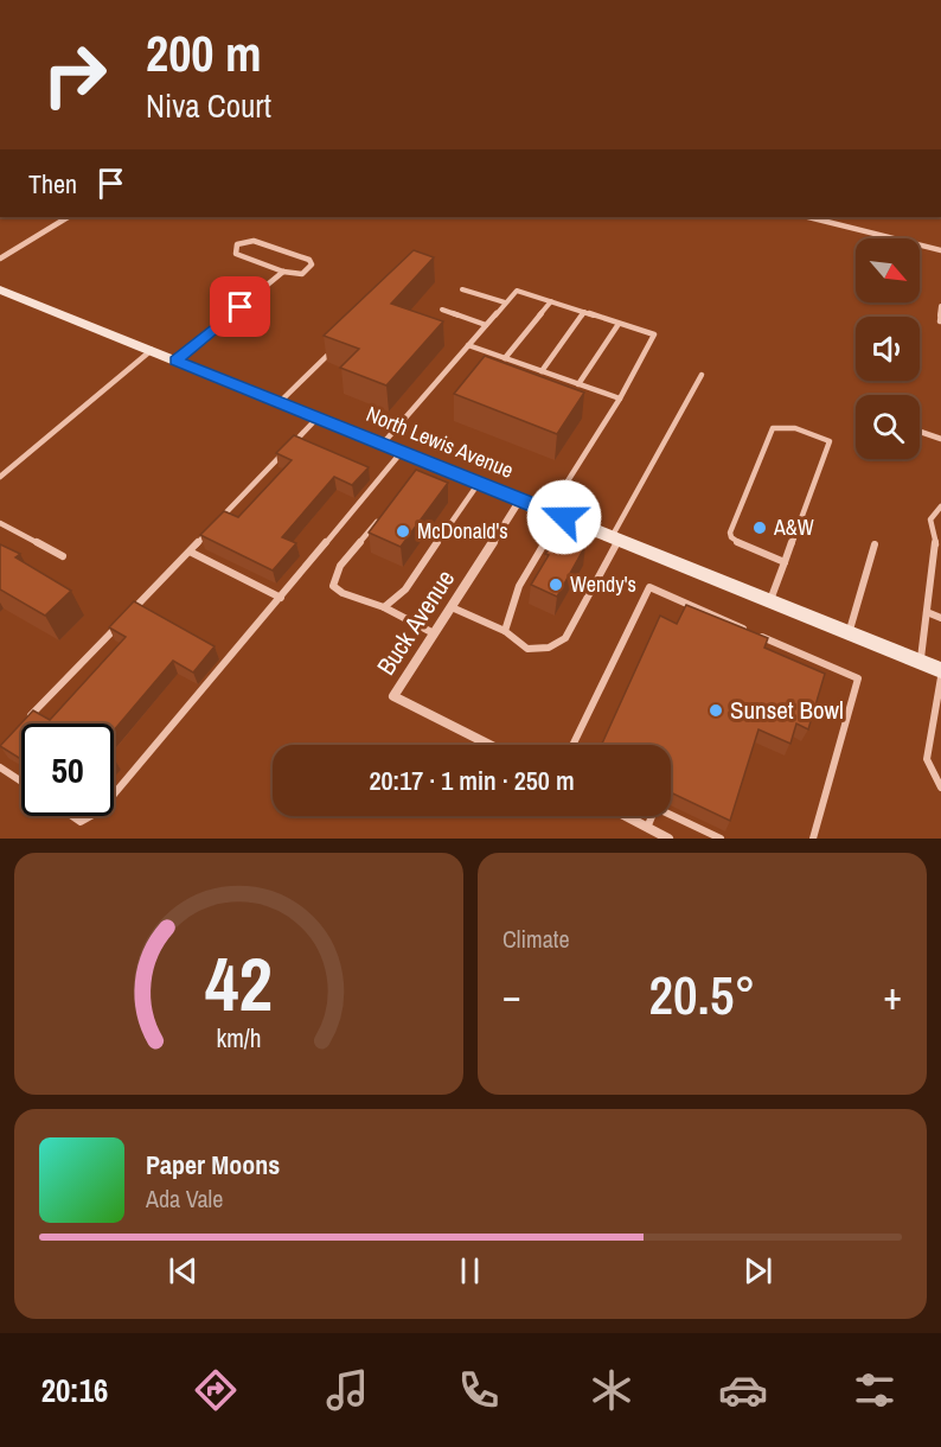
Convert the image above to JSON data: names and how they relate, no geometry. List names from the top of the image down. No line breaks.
{"streets":{"main road":["North Lewis Avenue"],"street":["Buck Avenue"]},"crossings":[["North Lewis Avenue","Buck Avenue"]],"places":["A&W","McDonald's","Wendy's","Sunset Bowl"],"north":"bottom right","page":{"turn":["200 m","Niva Court"],"then":"Then","limit":"50","trip":"20:17 · 1 min · 250 m","tile":"Climate","heat":["−","20.5°","+"],"song":["Paper Moons","Ada Vale"],"tabs":"20:16","gauge":["42","km/h"]}}
